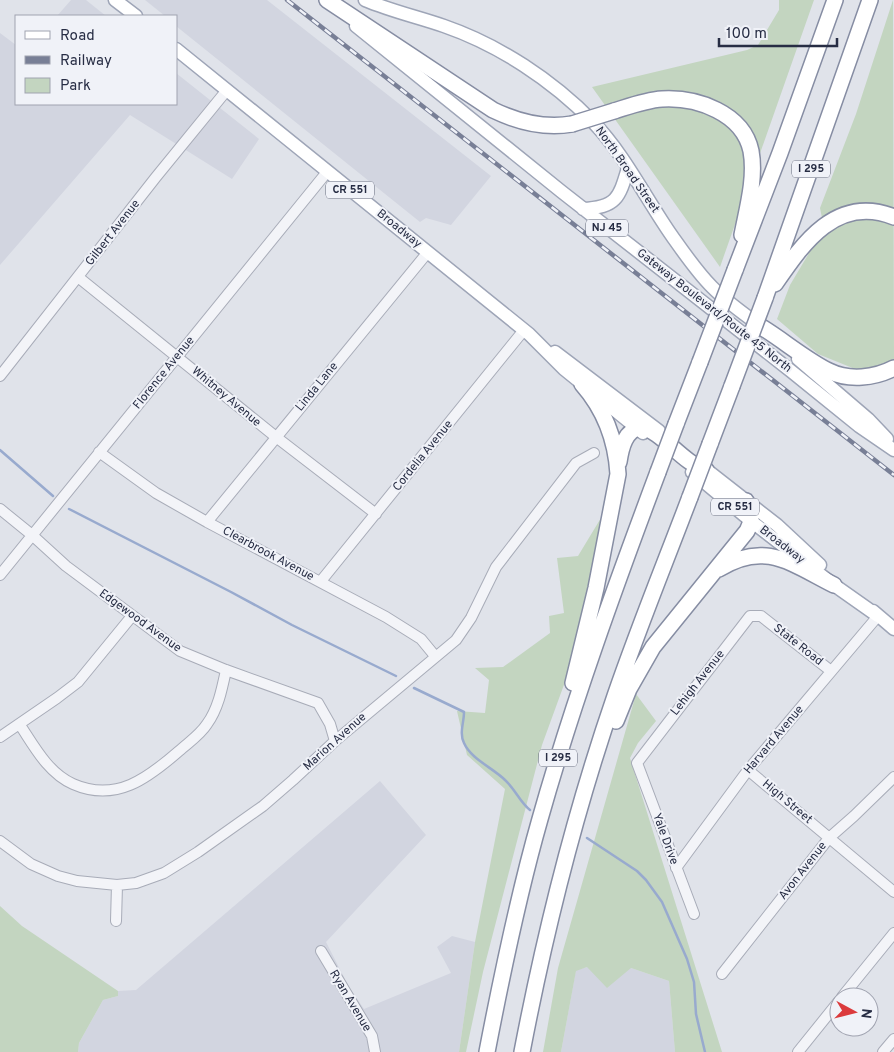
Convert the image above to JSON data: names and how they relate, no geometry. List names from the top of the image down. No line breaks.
{"streets":{"highway":["I 295"],"main road":["North Broad Street","CR 551","NJ 45","Broadway","Gateway Boulevard/Route 45 North"],"street":["Gilbert Avenue","Florence Avenue","Linda Lane","Whitney Avenue","Cordelia Avenue","Clearbrook Avenue","Edgewood Avenue","State Road","Lehigh Avenue","Harvard Avenue","Marion Avenue","High Street","Yale Drive","Avon Avenue","Ryan Avenue"]},"crossings":[["Broadway","Gilbert Avenue"],["Broadway","Florence Avenue"],["Broadway","Linda Lane"],["Broadway","Cordelia Avenue"],["Broadway","Harvard Avenue"],["Gilbert Avenue","Whitney Avenue"],["Florence Avenue","Whitney Avenue"],["Florence Avenue","Clearbrook Avenue"],["Florence Avenue","Edgewood Avenue"],["Linda Lane","Whitney Avenue"],["Linda Lane","Clearbrook Avenue"],["Whitney Avenue","Cordelia Avenue"],["Cordelia Avenue","Clearbrook Avenue"],["Clearbrook Avenue","Marion Avenue"],["Edgewood Avenue","Marion Avenue"],["State Road","Lehigh Avenue"],["State Road","Harvard Avenue"],["Lehigh Avenue","Yale Drive"],["Harvard Avenue","High Street"],["Harvard Avenue","Yale Drive"],["High Street","Avon Avenue"]],"legend":["Road","Railway","Park"],"scale_bar":"100 m","north":"right"}
